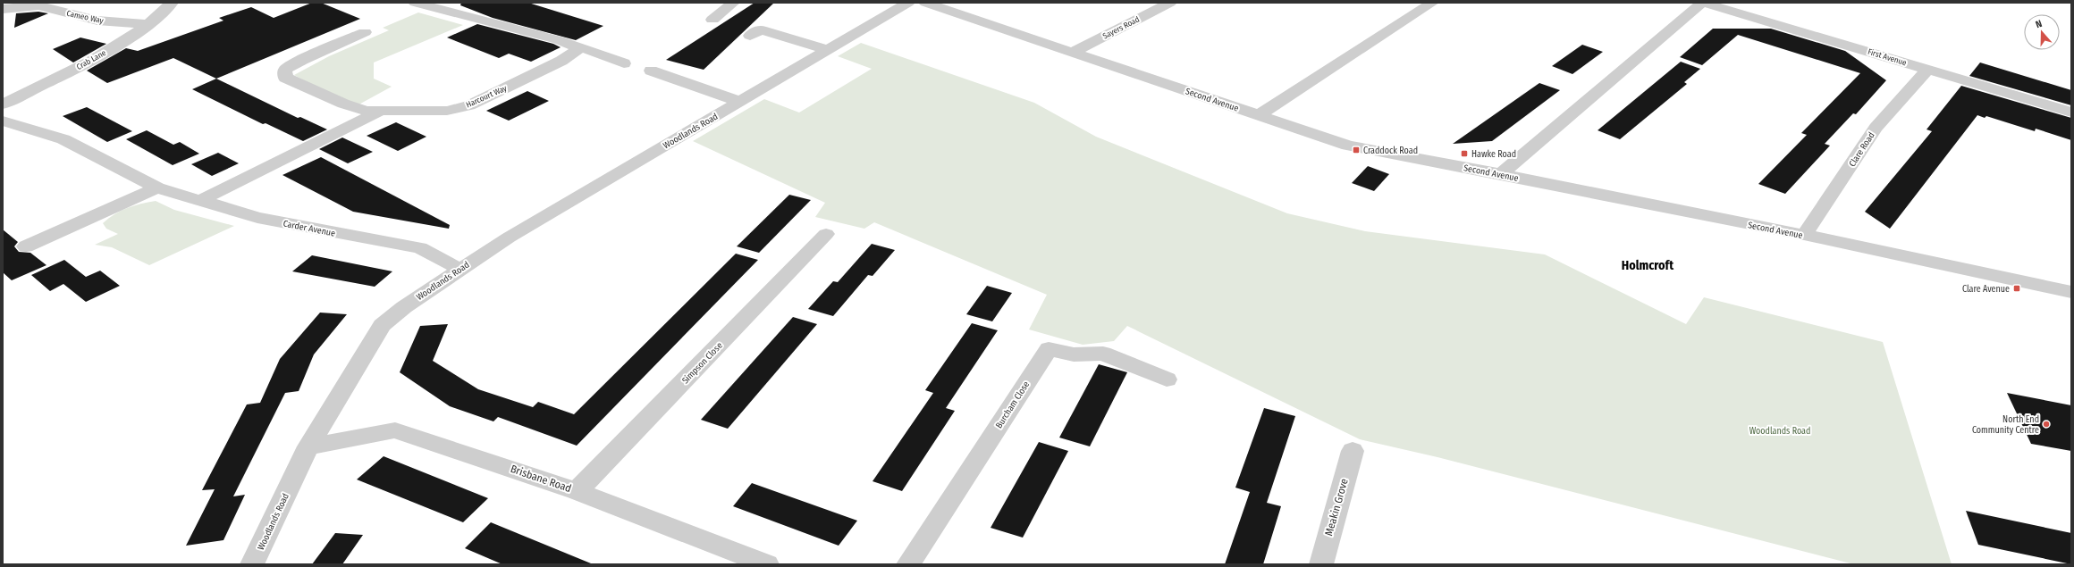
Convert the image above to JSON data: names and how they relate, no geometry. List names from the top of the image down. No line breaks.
{"streets":{"street":["Cameo Way","Sayers Road","First Avenue","Crab Lane","Harcourt Way","Second Avenue","Woodlands Road","Clare Road","Carder Avenue","Simpson Close","Burcham Close","Brisbane Road","Meakin Grove"]},"crossings":[["Cameo Way","Crab Lane"],["Sayers Road","Second Avenue"],["First Avenue","Clare Road"],["Harcourt Way","Carder Avenue"],["Second Avenue","Clare Road"],["Woodlands Road","Carder Avenue"],["Woodlands Road","Brisbane Road"],["Simpson Close","Brisbane Road"]],"districts":["Holmcroft"],"parks":["Woodlands Road"],"places":{"transit":["Craddock Road","Hawke Road","Clare Avenue"],"other":["North End Community Centre"]},"north":"top"}
